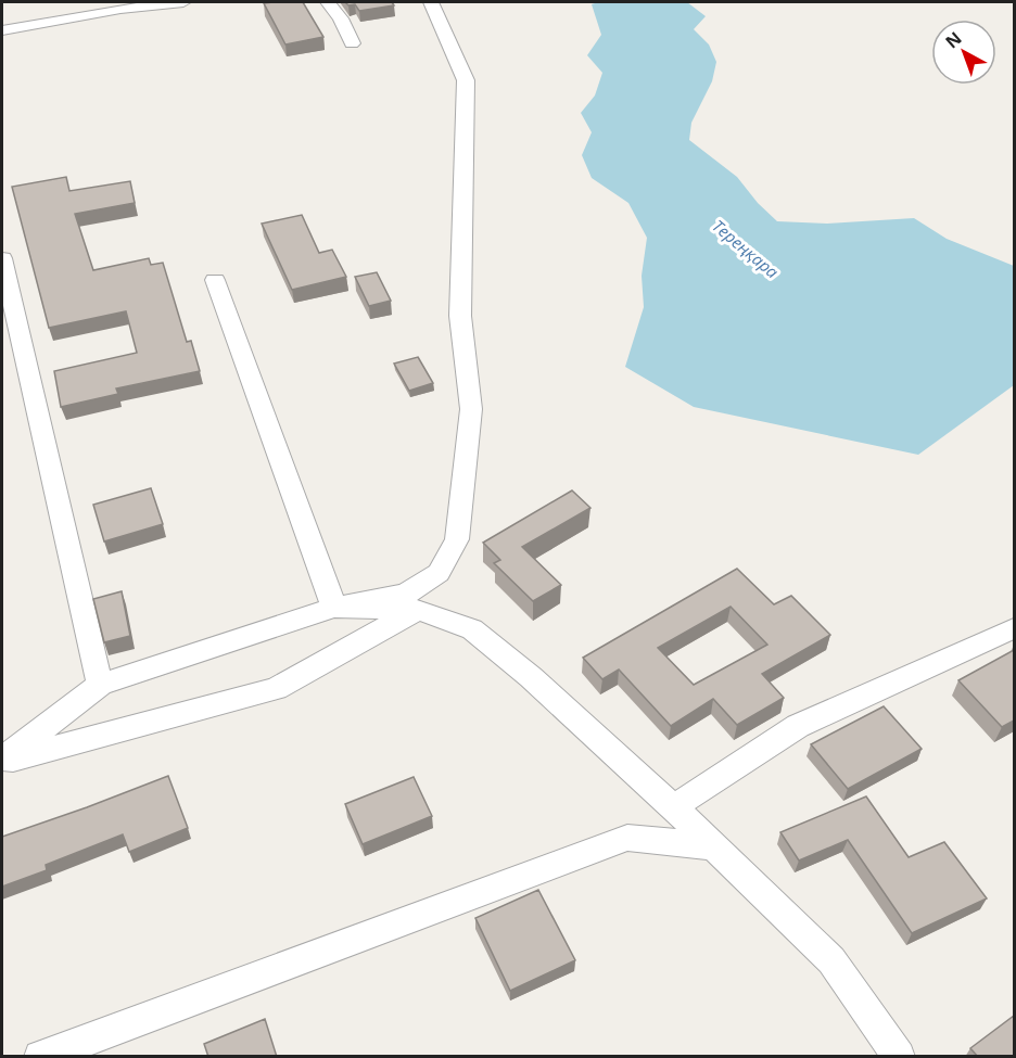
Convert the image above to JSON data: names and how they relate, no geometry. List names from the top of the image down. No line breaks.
{"water":["Тереңқара"],"north":"top left"}
